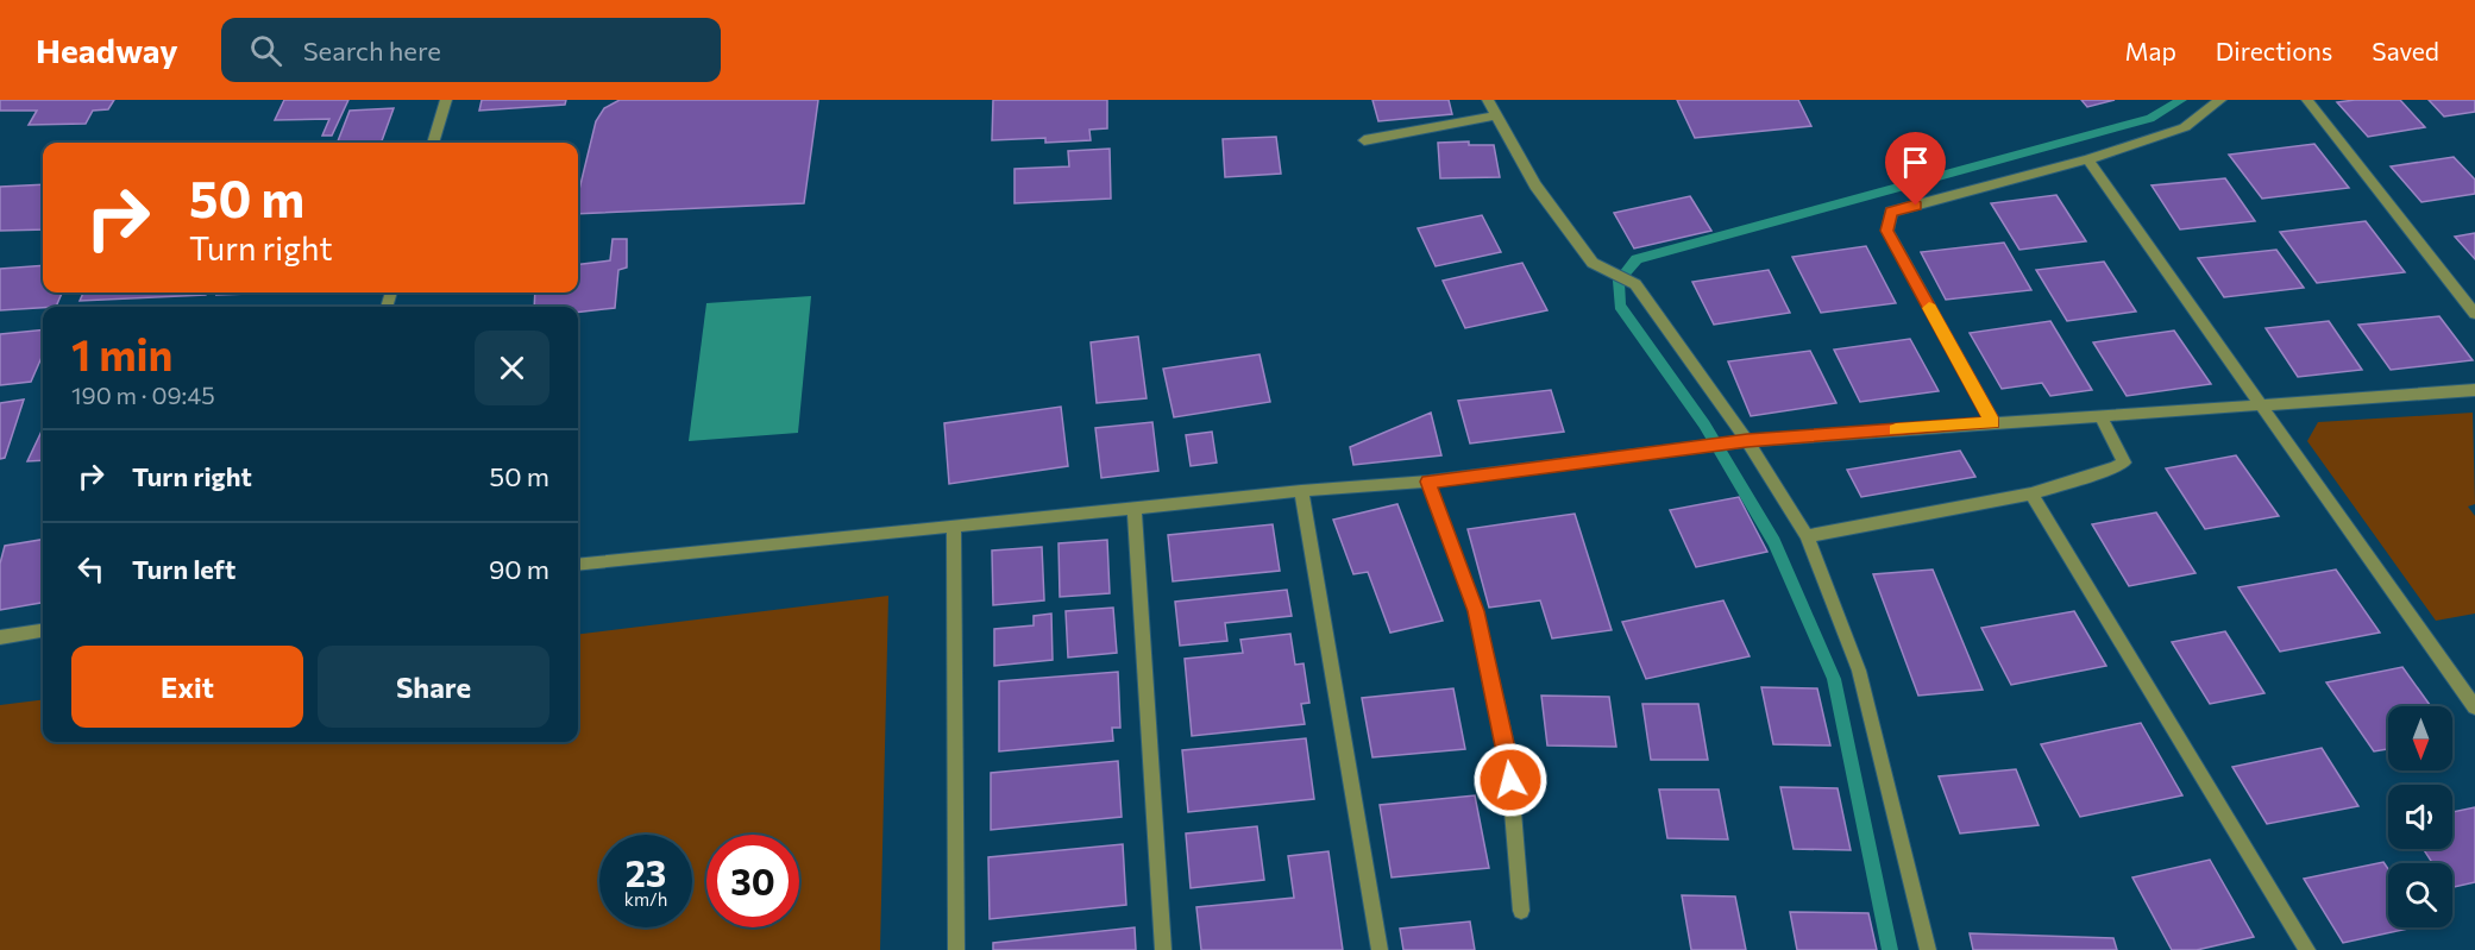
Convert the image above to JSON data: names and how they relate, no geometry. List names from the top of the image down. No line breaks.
{"north":"bottom","page":{"header":"Headway","search":"Search here","nav":["Map","Directions","Saved"],"turn":["50 m","Turn right"],"heading":["1 min","190 m · 09:45"],"list":[{"name":"Turn right","value":"50 m"},{"name":"Turn left","value":"90 m"}],"buttons":["Exit","Share"],"speed":"23 km/h","limit":"30"}}
